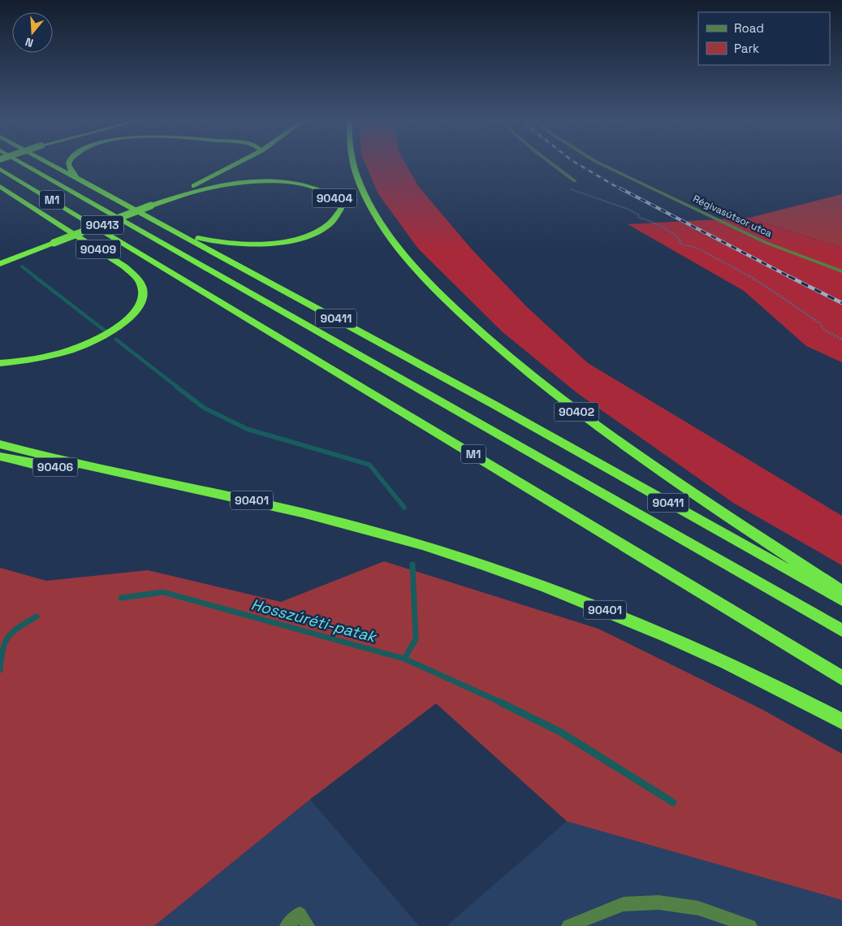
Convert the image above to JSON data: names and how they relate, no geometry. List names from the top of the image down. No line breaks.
{"streets":{"highway":["90404","M1","90413","90409","90411","90402","90406","90401"],"street":["Régivasútsor utca"]},"crossings":[["90404","90413"],["90404","90411"],["90406","90401"]],"water":["Hosszúréti-patak"],"legend":["Road","Park"],"north":"bottom"}
